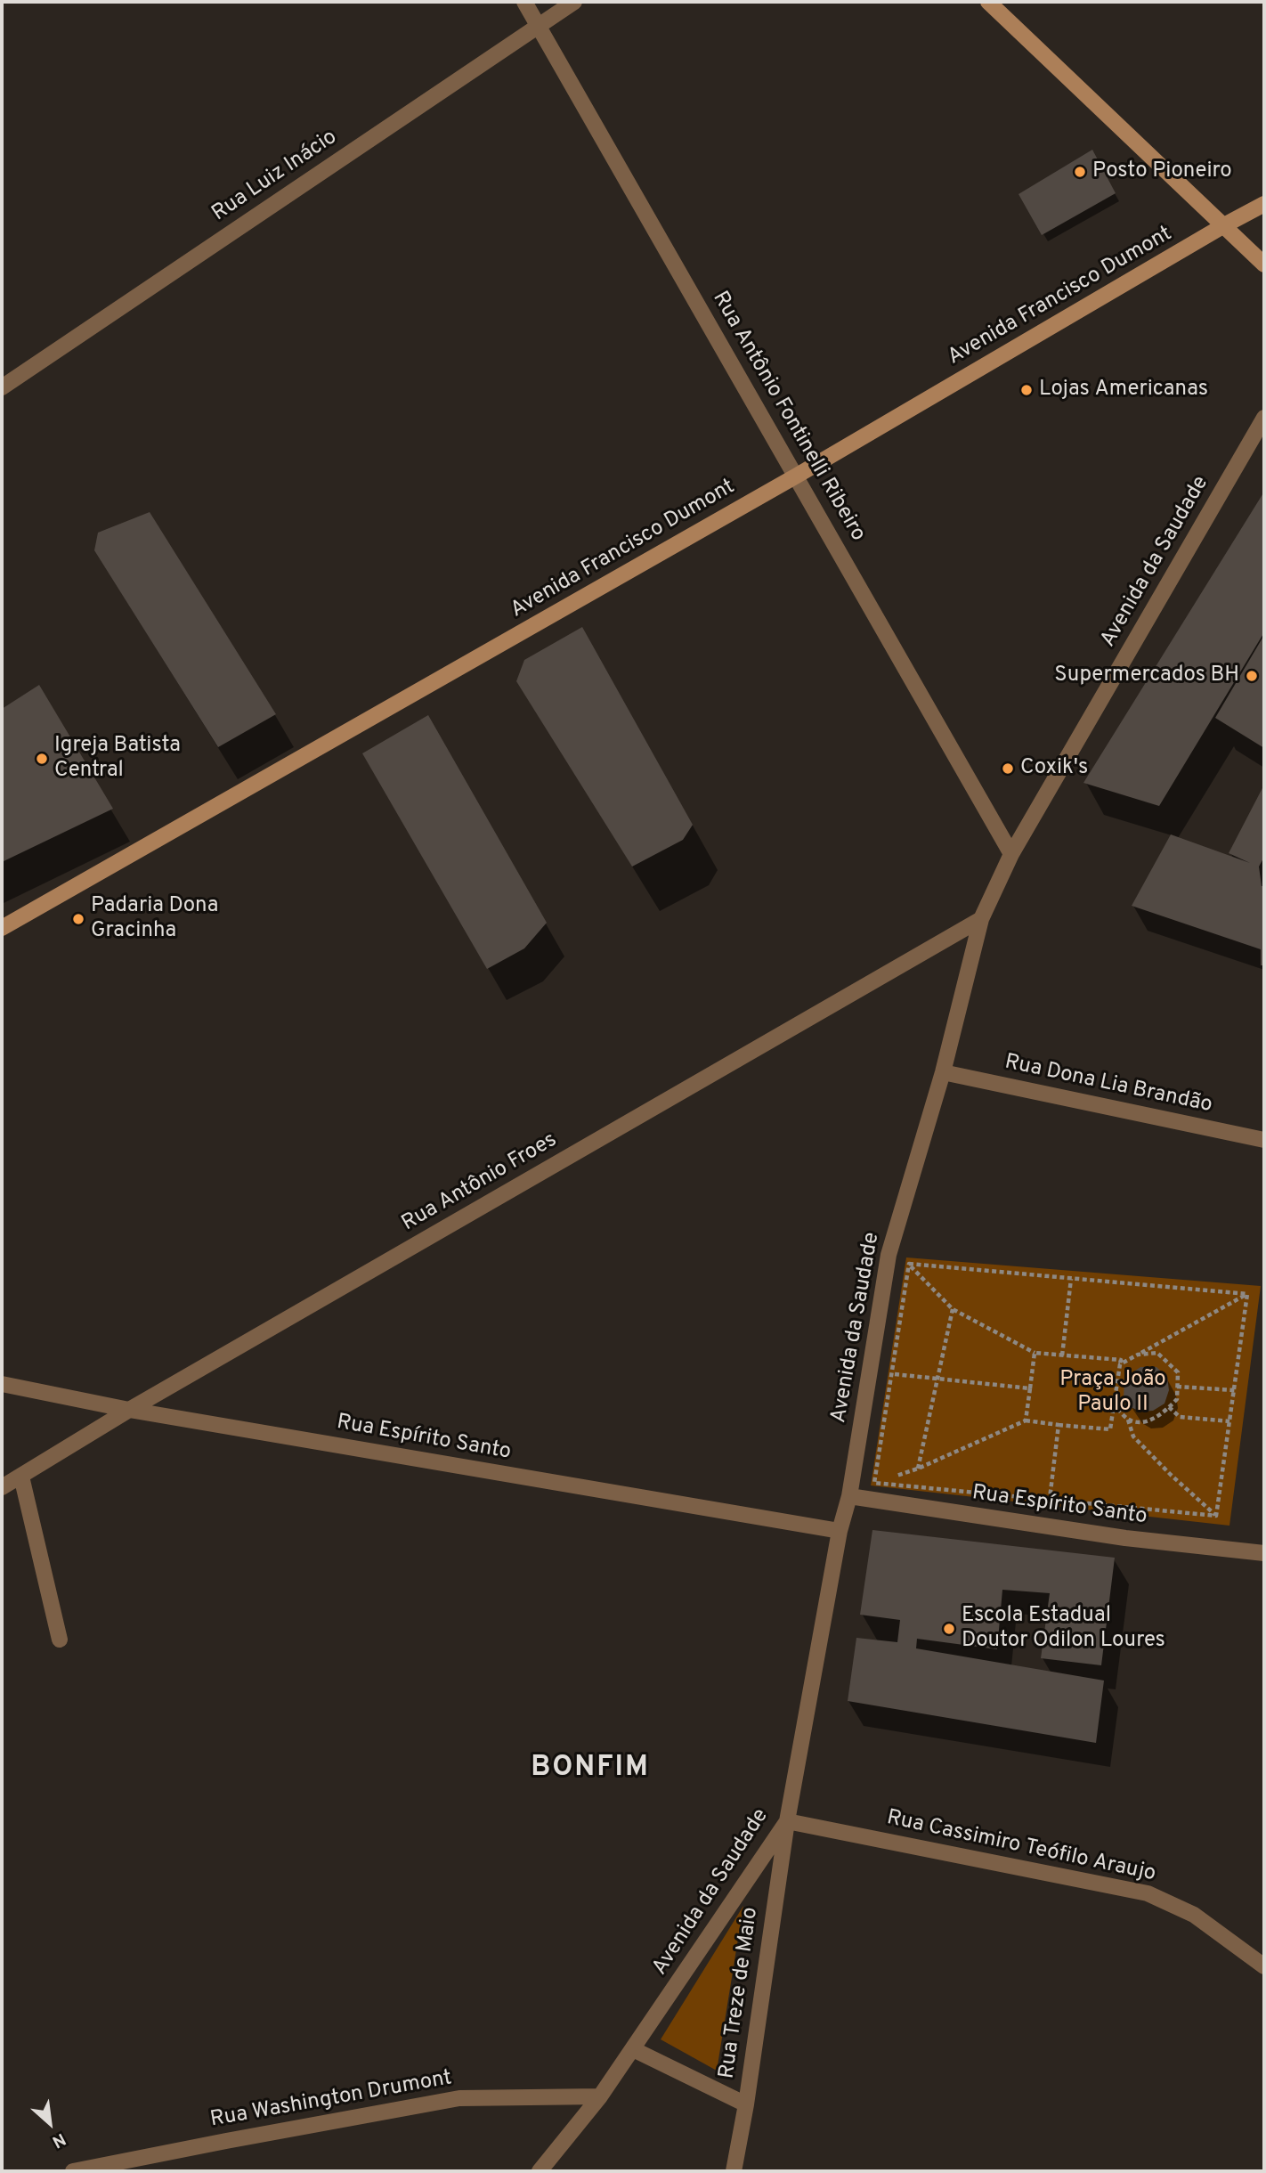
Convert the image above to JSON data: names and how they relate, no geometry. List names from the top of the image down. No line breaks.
{"streets":{"street":["Rua Luiz Inácio","Avenida Francisco Dumont","Rua Antônio Fontinelli Ribeiro","Avenida da Saudade","Rua Dona Lia Brandão","Rua Antônio Froes","Rua Espírito Santo","Rua Cassimiro Teófilo Araujo","Rua Treze de Maio","Rua Washington Drumont"]},"crossings":[["Rua Luiz Inácio","Rua Antônio Fontinelli Ribeiro"],["Avenida Francisco Dumont","Rua Antônio Fontinelli Ribeiro"],["Rua Antônio Fontinelli Ribeiro","Avenida da Saudade"],["Avenida da Saudade","Rua Dona Lia Brandão"],["Avenida da Saudade","Rua Antônio Froes"],["Avenida da Saudade","Rua Espírito Santo"],["Avenida da Saudade","Rua Cassimiro Teófilo Araujo"],["Avenida da Saudade","Rua Treze de Maio"],["Avenida da Saudade","Rua Washington Drumont"],["Rua Antônio Froes","Rua Espírito Santo"],["Rua Cassimiro Teófilo Araujo","Rua Treze de Maio"]],"districts":["BONFIM"],"parks":["Praça João Paulo II"],"places":["Posto Pioneiro","Lojas Americanas","Supermercados BH","Igreja Batista Central","Coxik's","Padaria Dona Gracinha","Escola Estadual Doutor Odilon Loures"],"north":"bottom right"}
